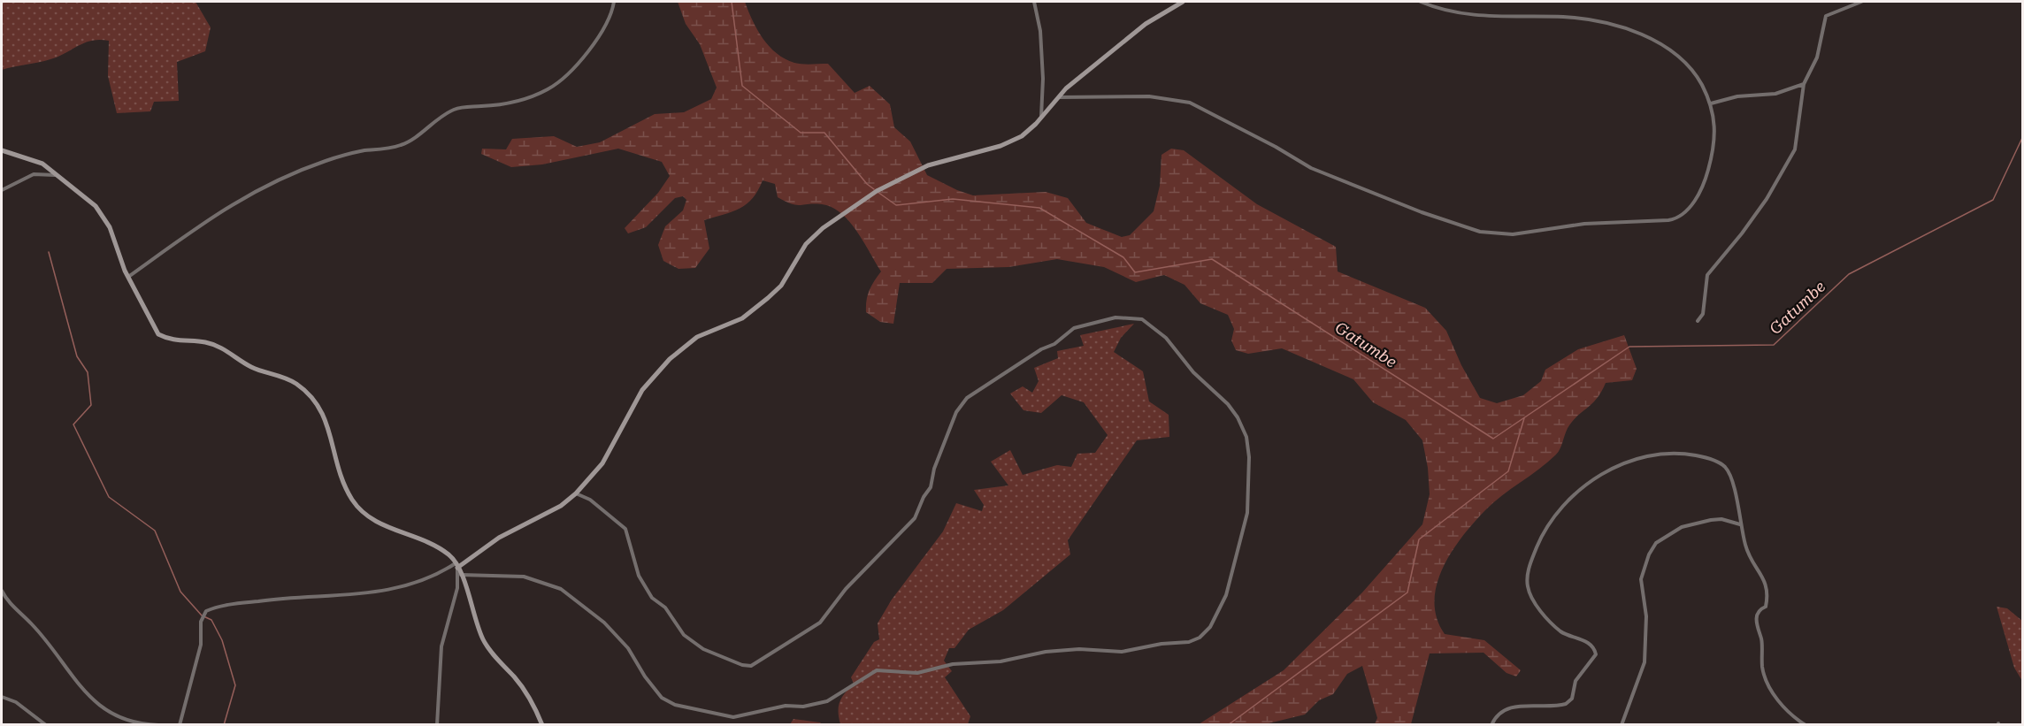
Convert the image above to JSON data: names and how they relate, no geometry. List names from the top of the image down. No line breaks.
{"water":["Gatumbe"]}
